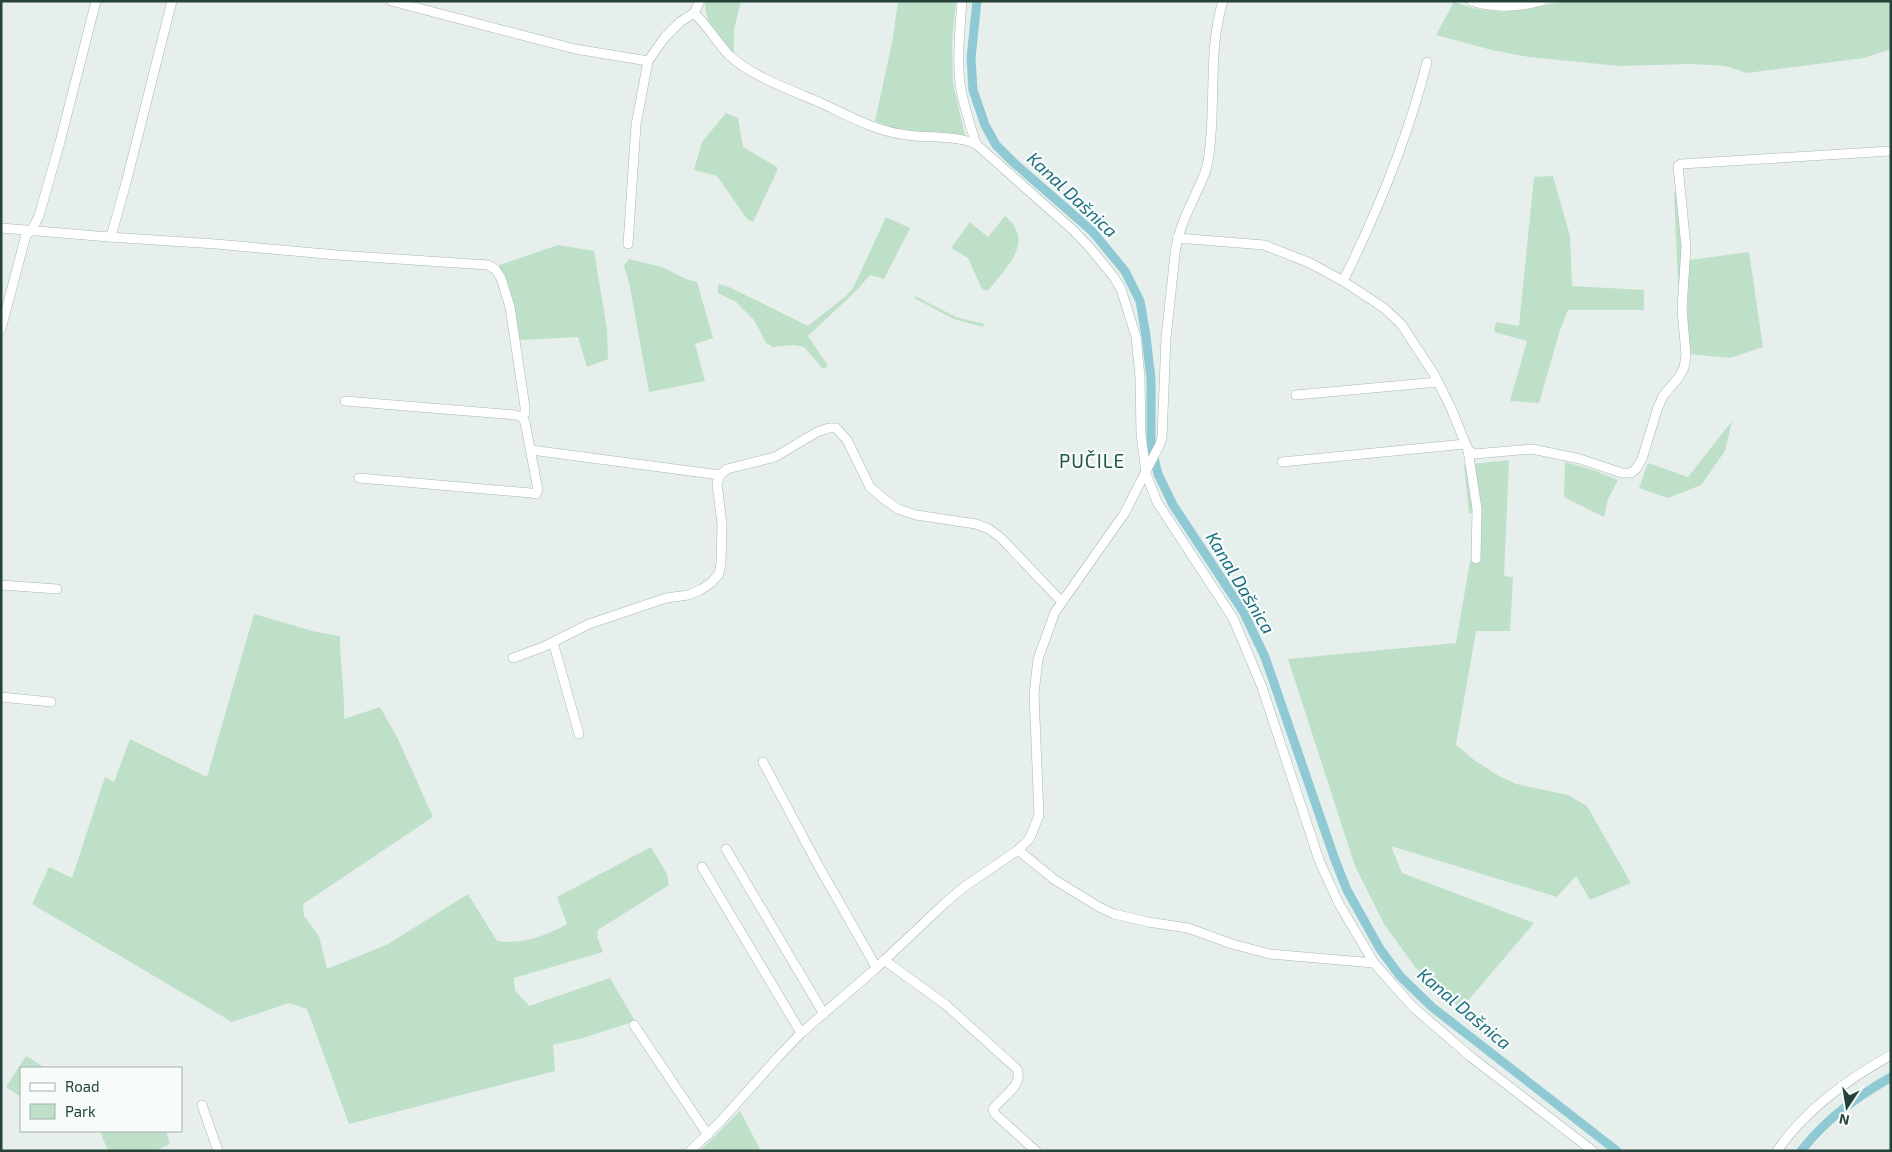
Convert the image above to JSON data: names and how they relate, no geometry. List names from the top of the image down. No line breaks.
{"districts":["PUČILE"],"water":["Kanal Dašnica"],"legend":["Road","Park"],"north":"bottom"}
